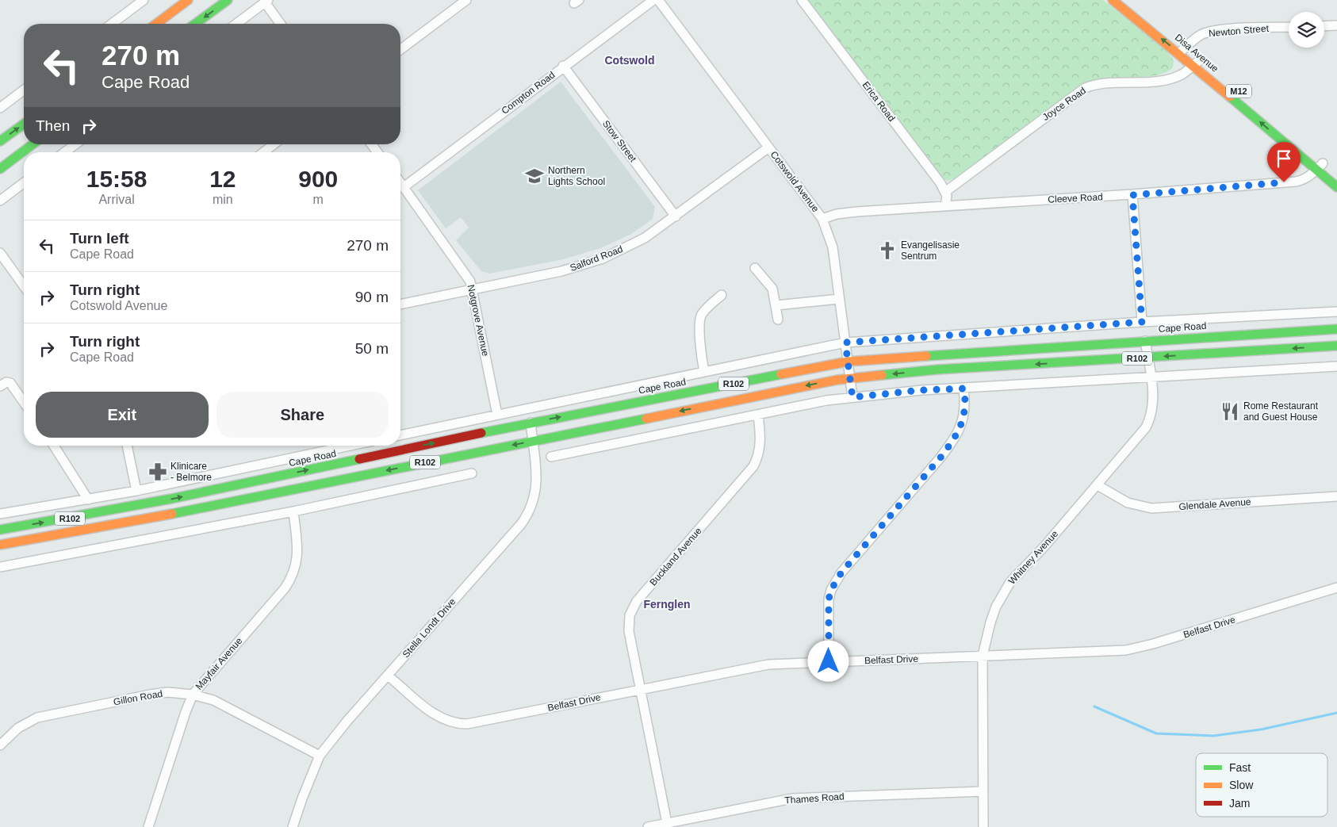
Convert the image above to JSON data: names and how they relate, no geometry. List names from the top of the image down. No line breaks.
{"streets":{"main road":["Disa Avenue","M12","Cape Road","R102"],"street":["Newton Street","Compton Road","Erica Road","Joyce Road","Stow Street","Cotswold Avenue","Cleeve Road","Salford Road","Notgrove Avenue","Glendale Avenue","Buckland Avenue","Whitney Avenue","Belfast Drive","Stella Londt Drive","Mayfair Avenue","Gillon Road","Thames Road"]},"crossings":[["Newton Street","Disa Avenue"],["Newton Street","Joyce Road"],["Disa Avenue","Joyce Road"],["Disa Avenue","Cleeve Road"],["Compton Road","Stow Street"],["Compton Road","Notgrove Avenue"],["Erica Road","Joyce Road"],["Stow Street","Salford Road"],["Cotswold Avenue","Cleeve Road"],["Cotswold Avenue","Salford Road"],["Cotswold Avenue","Cape Road"],["Cotswold Avenue","R102"],["Salford Road","Notgrove Avenue"],["Notgrove Avenue","Cape Road"],["Cape Road","Whitney Avenue"],["Cape Road","Stella Londt Drive"],["R102","Whitney Avenue"],["R102","Stella Londt Drive"],["Glendale Avenue","Whitney Avenue"],["Buckland Avenue","Belfast Drive"],["Buckland Avenue","Thames Road"],["Whitney Avenue","Belfast Drive"],["Whitney Avenue","Thames Road"],["Belfast Drive","Stella Londt Drive"],["Stella Londt Drive","Gillon Road"],["Mayfair Avenue","Gillon Road"]],"districts":["Cotswold","Fernglen"],"places":{"school or university":["Northern Lights School"],"church":["Evangelisasie Sentrum"],"restaurant":["Rome Restaurant and Guest House"],"pharmacy":["Klinicare - Belmore"]},"legend":["Fast","Slow","Jam"],"page":{"turn":["270 m","Cape Road"],"then":"Then","eta":["15:58","Arrival","12","min","900","m"],"list":[{"name":"Turn left","note":"Cape Road","value":"270 m"},{"name":"Turn right","note":"Cotswold Avenue","value":"90 m"},{"name":"Turn right","note":"Cape Road","value":"50 m"}],"buttons":["Exit","Share"]}}
